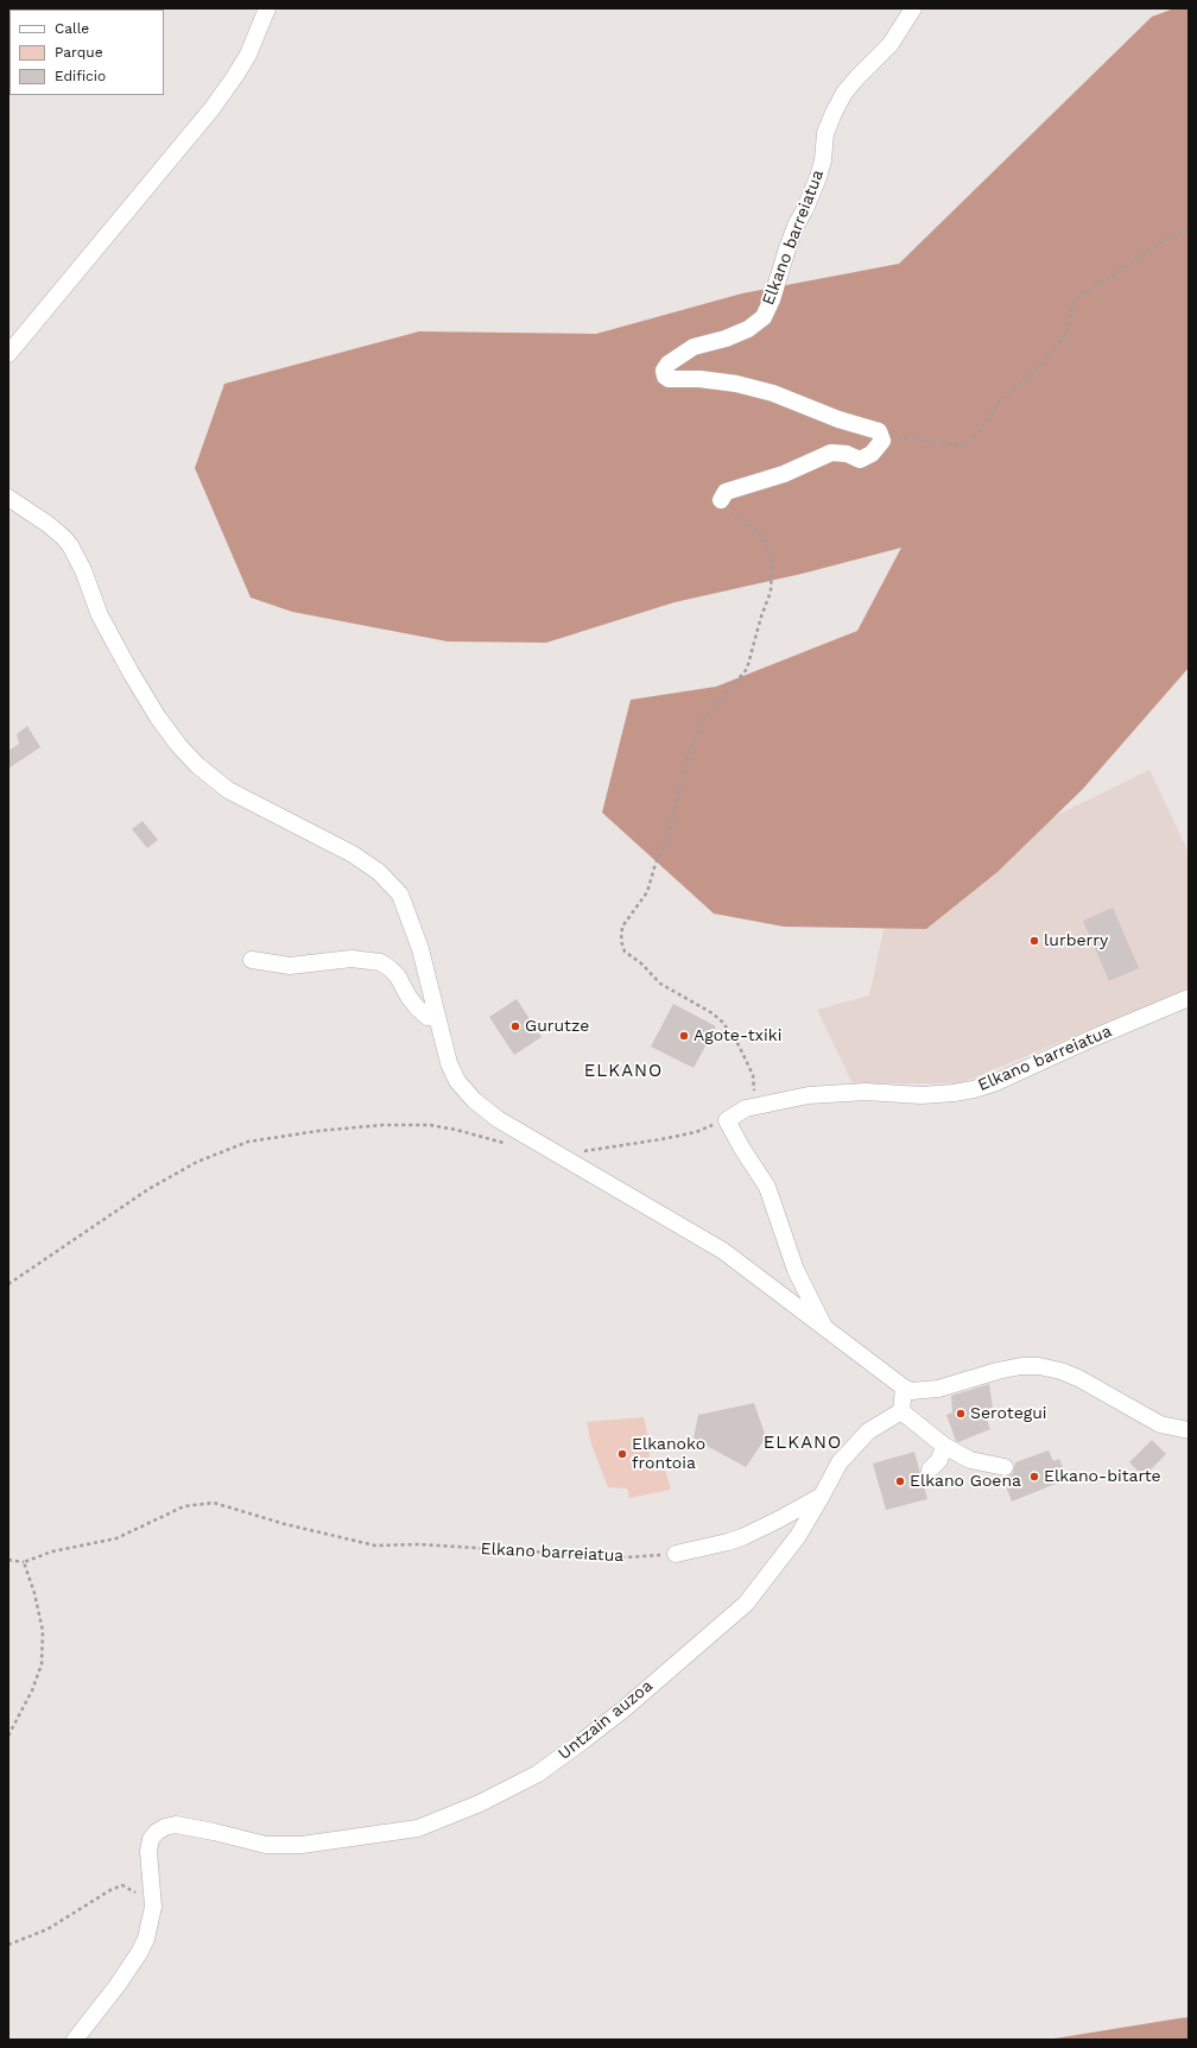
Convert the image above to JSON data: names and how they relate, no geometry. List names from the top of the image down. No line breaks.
{"streets":{"street":["Elkano barreiatua","Untzain auzoa"]},"districts":["ELKANO","ELKANO"],"places":["lurberry","Gurutze","Agote-txiki","Serotegui","Elkanoko frontoia","Elkano-bitarte","Elkano Goena"],"legend":["Calle","Parque","Edificio"]}
